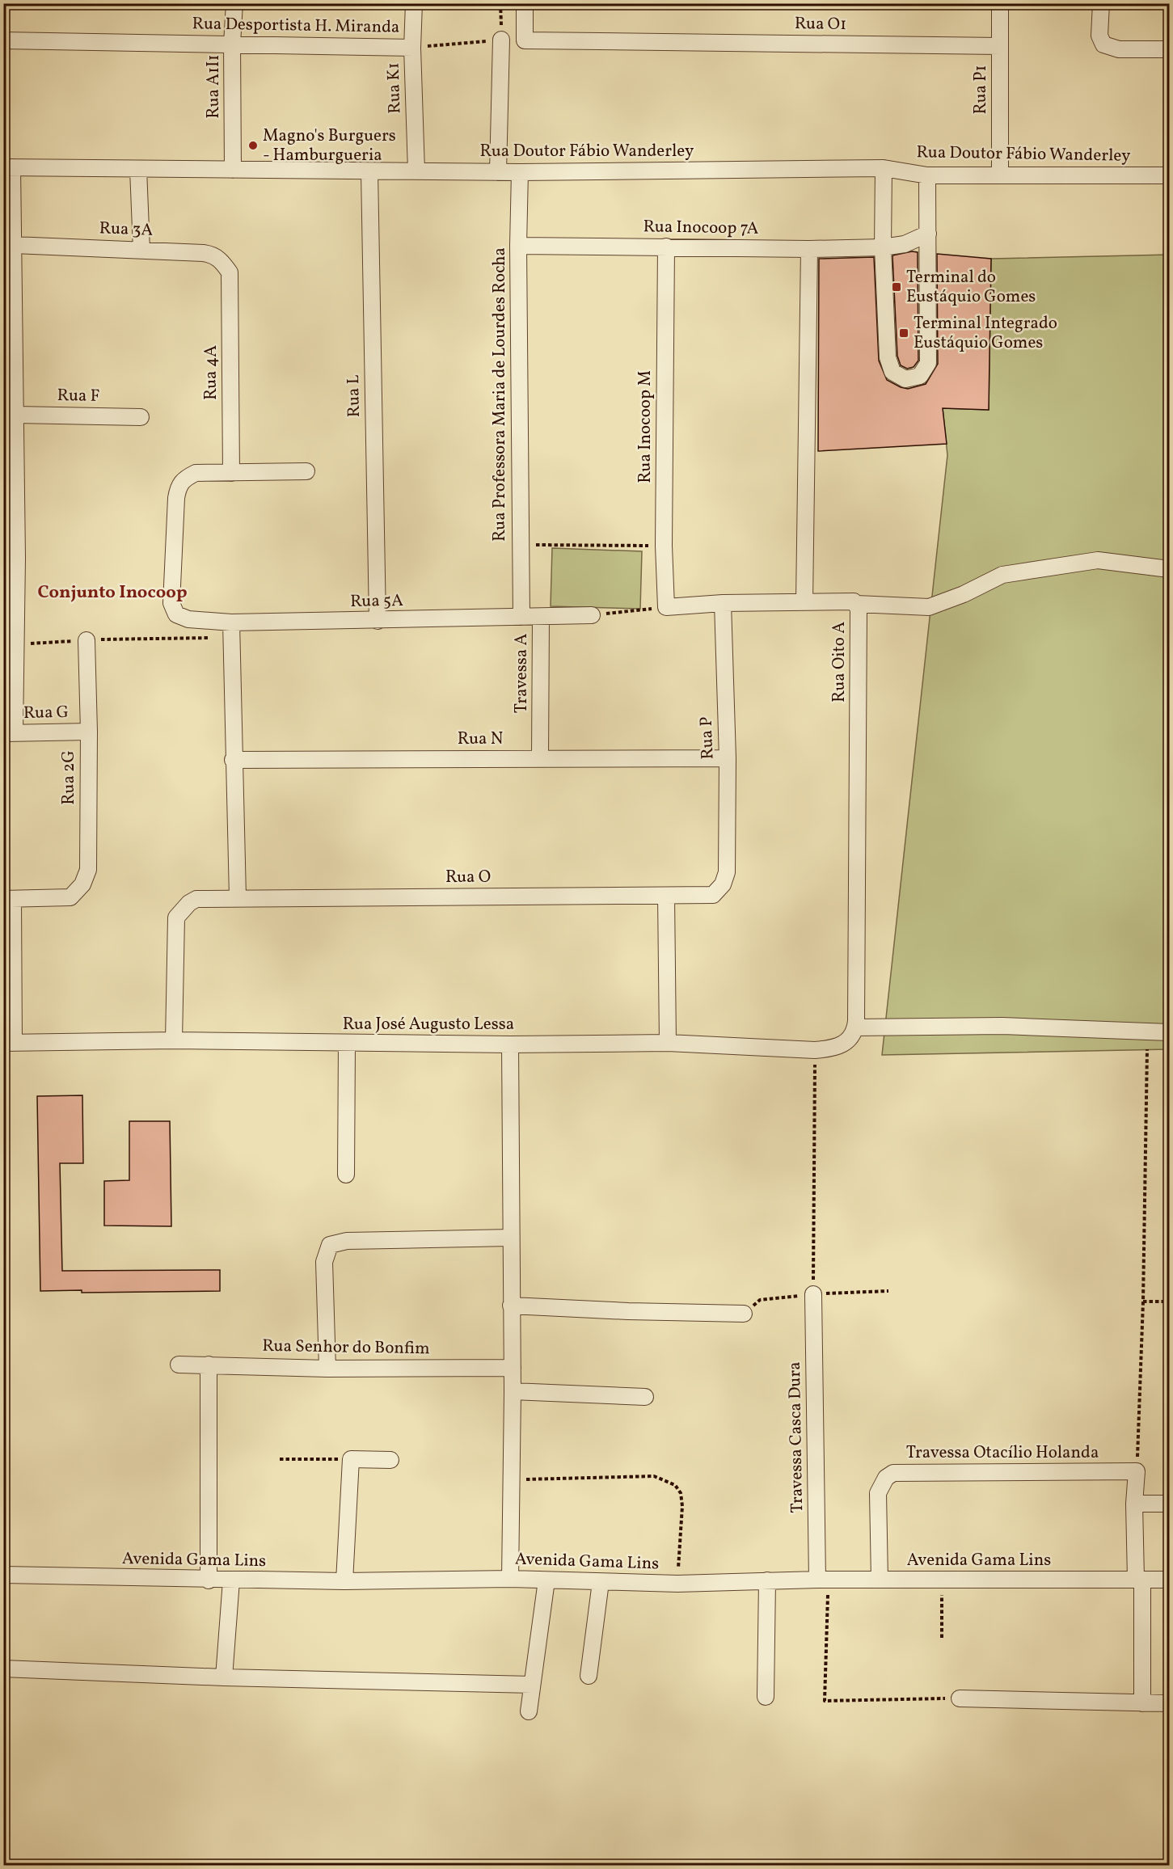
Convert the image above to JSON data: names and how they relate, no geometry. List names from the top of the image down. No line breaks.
{"streets":{"street":["Rua O1","Rua Desportista H. Miranda","Rua A1I1","Rua K1","Rua P1","Rua Doutor Fábio Wanderley","Rua Inocoop 7A","Rua 3A","Rua 4A","Rua Professora Maria de Lourdes Rocha","Rua F","Rua L","Rua Inocoop M","Rua 5A","Rua Oito A","Travessa A","Rua G","Rua P","Rua N","Rua 2G","Rua O","Rua José Augusto Lessa","Rua Senhor do Bonfim","Travessa Casca Dura","Travessa Otacílio Holanda","Avenida Gama Lins"]},"crossings":[["Rua O1","Rua P1"],["Rua Desportista H. Miranda","Rua A1I1"],["Rua Desportista H. Miranda","Rua K1"],["Rua A1I1","Rua Doutor Fábio Wanderley"],["Rua K1","Rua Doutor Fábio Wanderley"],["Rua P1","Rua Doutor Fábio Wanderley"],["Rua Doutor Fábio Wanderley","Rua Professora Maria de Lourdes Rocha"],["Rua Doutor Fábio Wanderley","Rua L"],["Rua Inocoop 7A","Rua Professora Maria de Lourdes Rocha"],["Rua Inocoop 7A","Rua Inocoop M"],["Rua 3A","Rua 4A"],["Rua 4A","Rua 5A"],["Rua Professora Maria de Lourdes Rocha","Rua 5A"],["Rua L","Rua 5A"],["Rua 5A","Travessa A"],["Rua Oito A","Rua P"],["Rua Oito A","Rua José Augusto Lessa"],["Travessa A","Rua N"],["Rua G","Rua 2G"],["Rua P","Rua N"],["Rua P","Rua O"],["Rua O","Rua José Augusto Lessa"],["Travessa Casca Dura","Avenida Gama Lins"],["Travessa Otacílio Holanda","Avenida Gama Lins"]],"districts":["Conjunto Inocoop"],"places":{"other":["Magno's Burguers - Hamburgueria"],"transit":["Terminal do Eustáquio Gomes","Terminal Integrado Eustáquio Gomes"]}}
